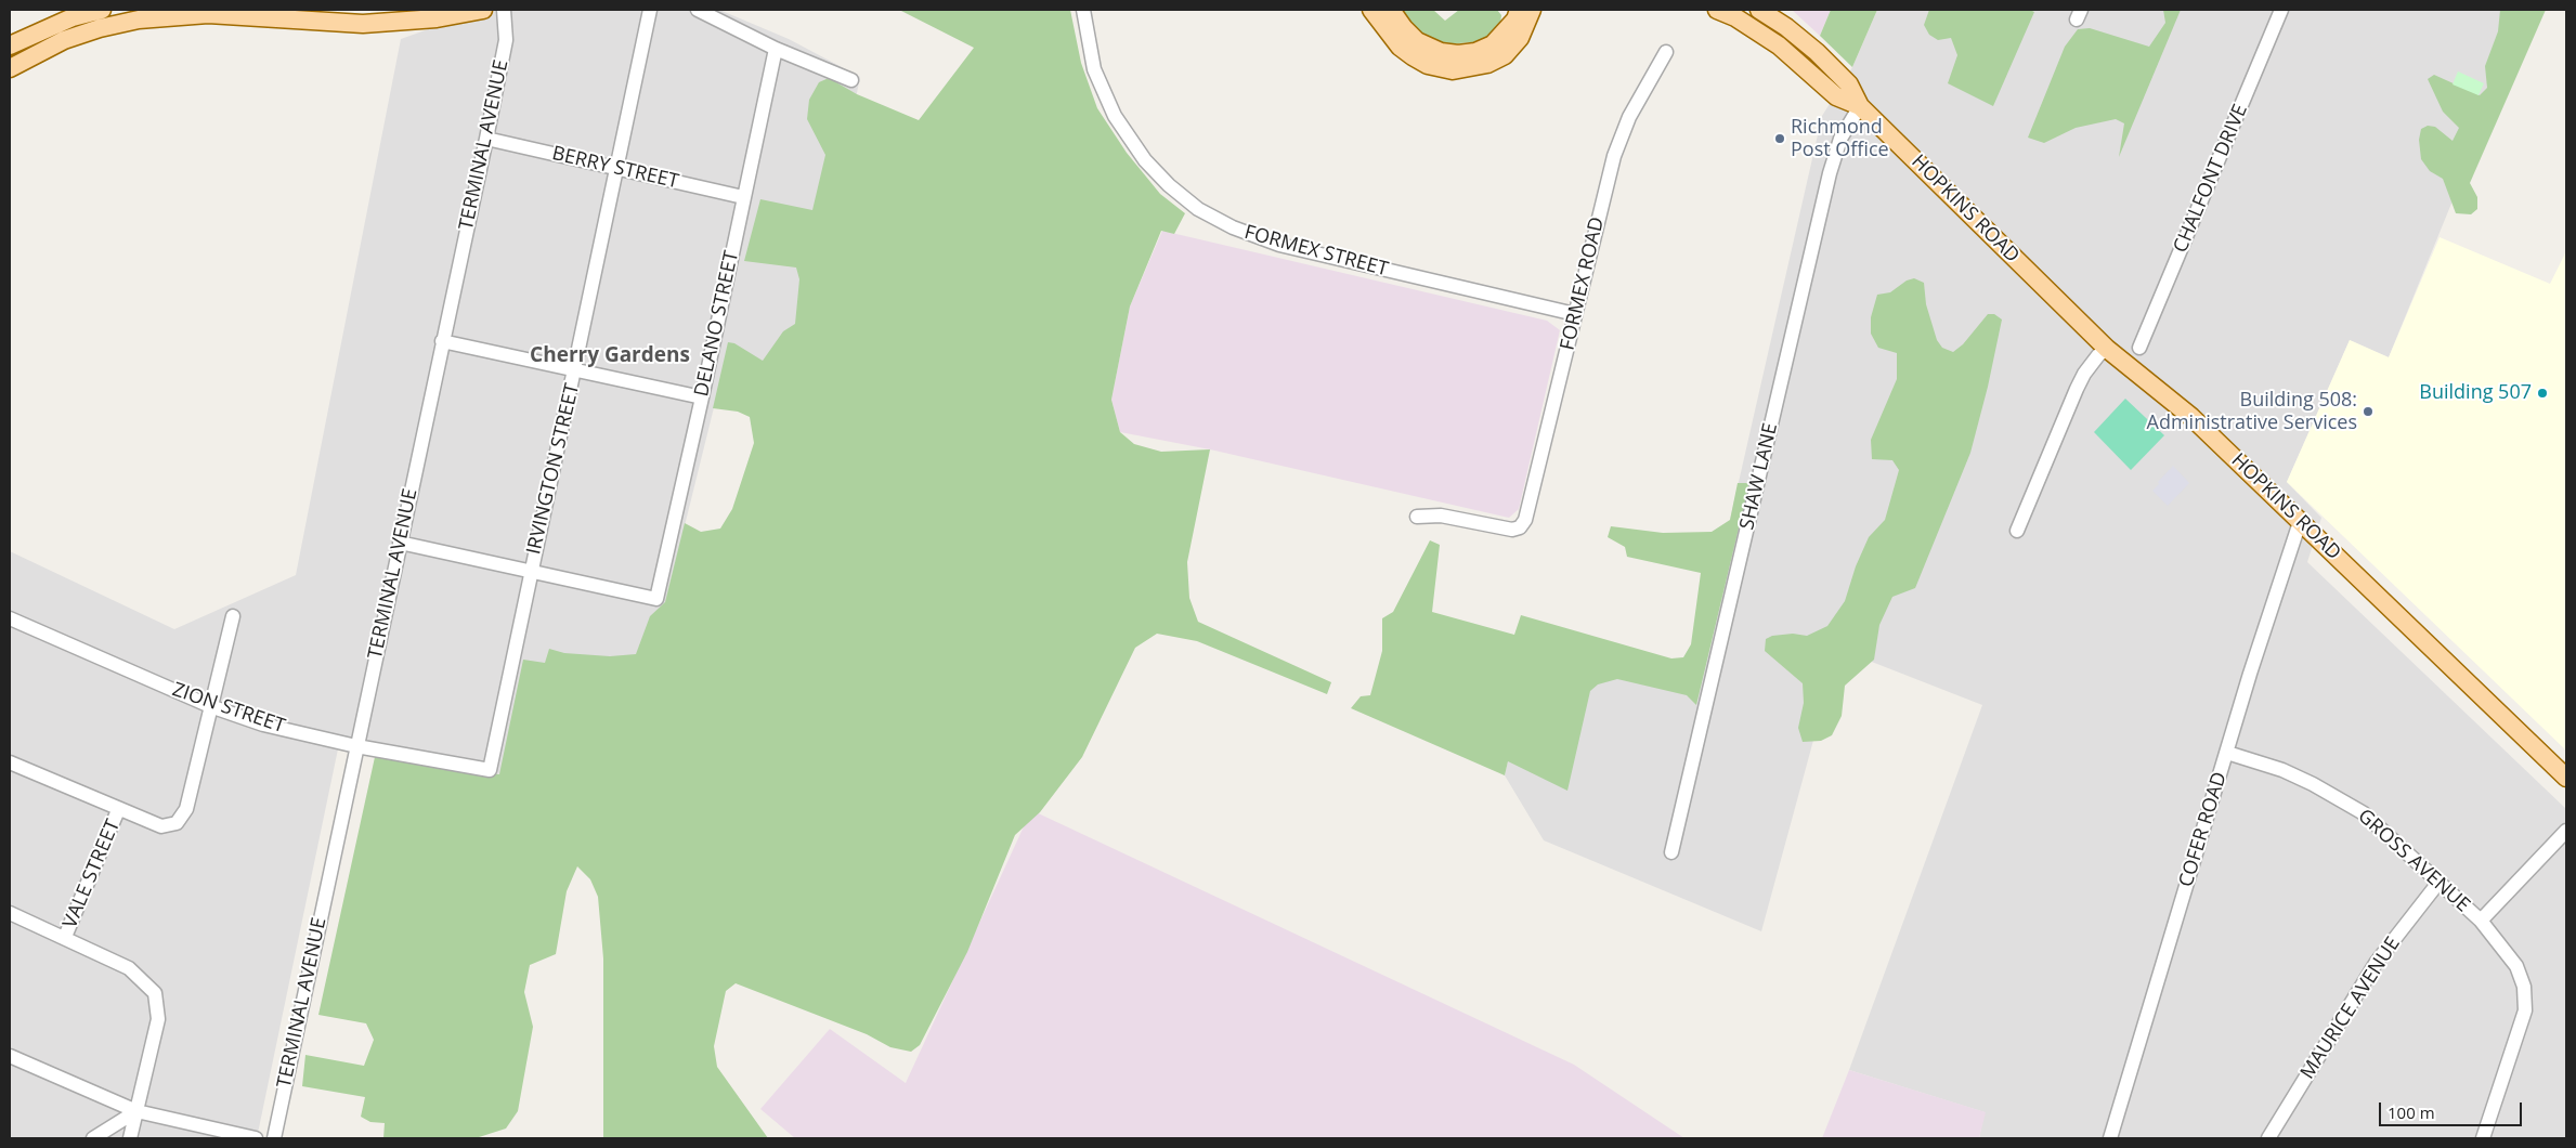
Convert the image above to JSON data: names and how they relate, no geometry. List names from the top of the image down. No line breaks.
{"streets":{"main road":["HOPKINS ROAD"],"street":["TERMINAL AVENUE","BERRY STREET","CHALFONT DRIVE","FORMEX STREET","FORMEX ROAD","DELANO STREET","IRVINGTON STREET","SHAW LANE","ZION STREET","COFER ROAD","GROSS AVENUE","VALE STREET","MAURICE AVENUE"]},"crossings":[["TERMINAL AVENUE","BERRY STREET"],["TERMINAL AVENUE","ZION STREET"],["BERRY STREET","DELANO STREET"],["BERRY STREET","IRVINGTON STREET"],["HOPKINS ROAD","SHAW LANE"],["HOPKINS ROAD","COFER ROAD"],["FORMEX STREET","FORMEX ROAD"],["DELANO STREET","IRVINGTON STREET"],["IRVINGTON STREET","ZION STREET"],["COFER ROAD","GROSS AVENUE"],["GROSS AVENUE","MAURICE AVENUE"]],"districts":["Cherry Gardens"],"places":["Richmond Post Office","Building 507","Building 508: Administrative Services"],"scale_bar":"100 m"}
